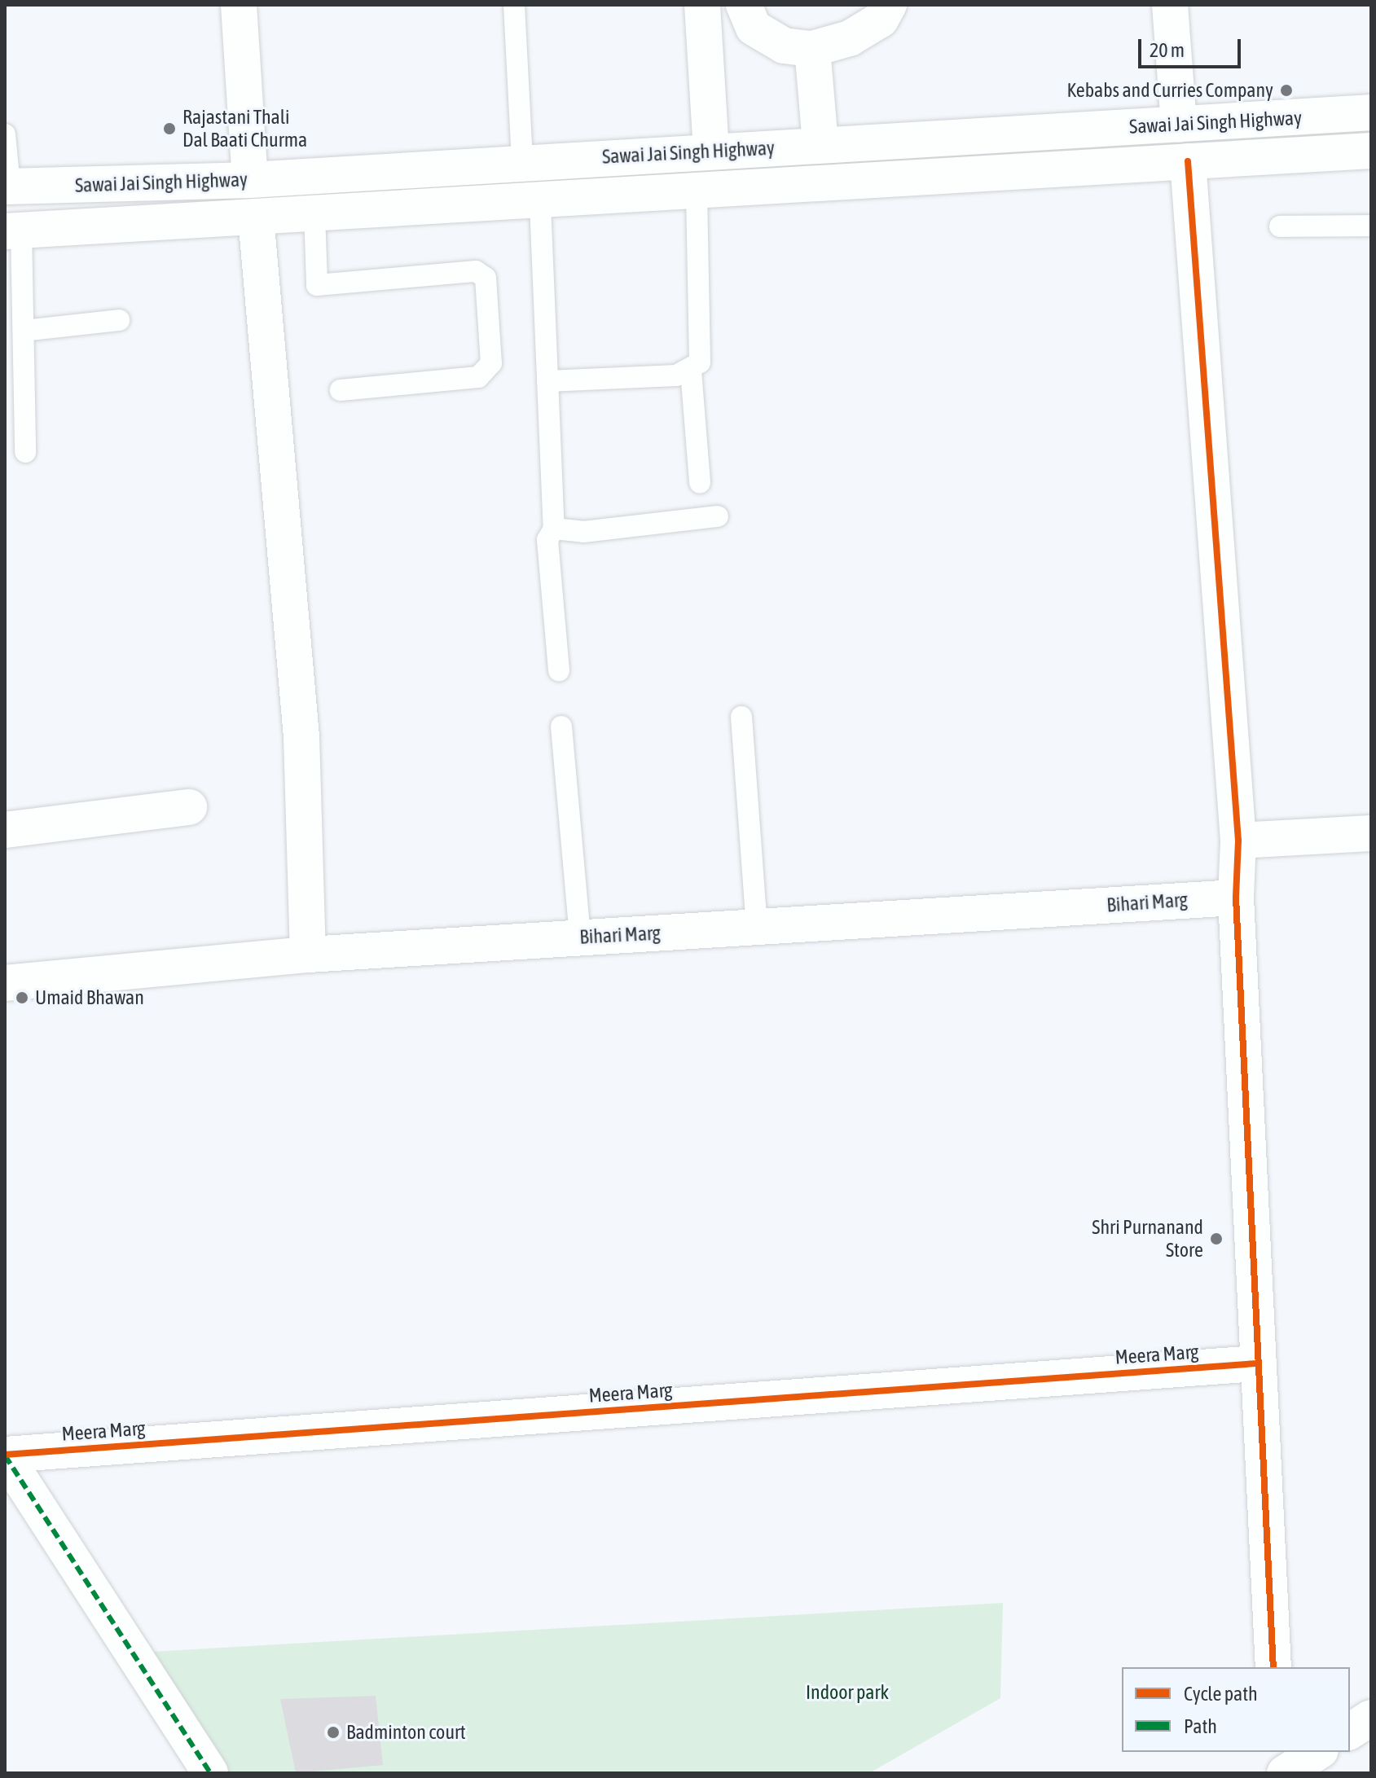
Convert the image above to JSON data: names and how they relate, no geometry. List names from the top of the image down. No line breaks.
{"streets":{"street":["Sawai Jai Singh Highway","Bihari Marg","Meera Marg"]},"parks":["Indoor park"],"places":["Kebabs and Curries Company","Rajastani Thali Dal Baati Churma","Umaid Bhawan","Shri Purnanand Store","Badminton court"],"legend":["Cycle path","Path"],"scale_bar":"20 m"}
